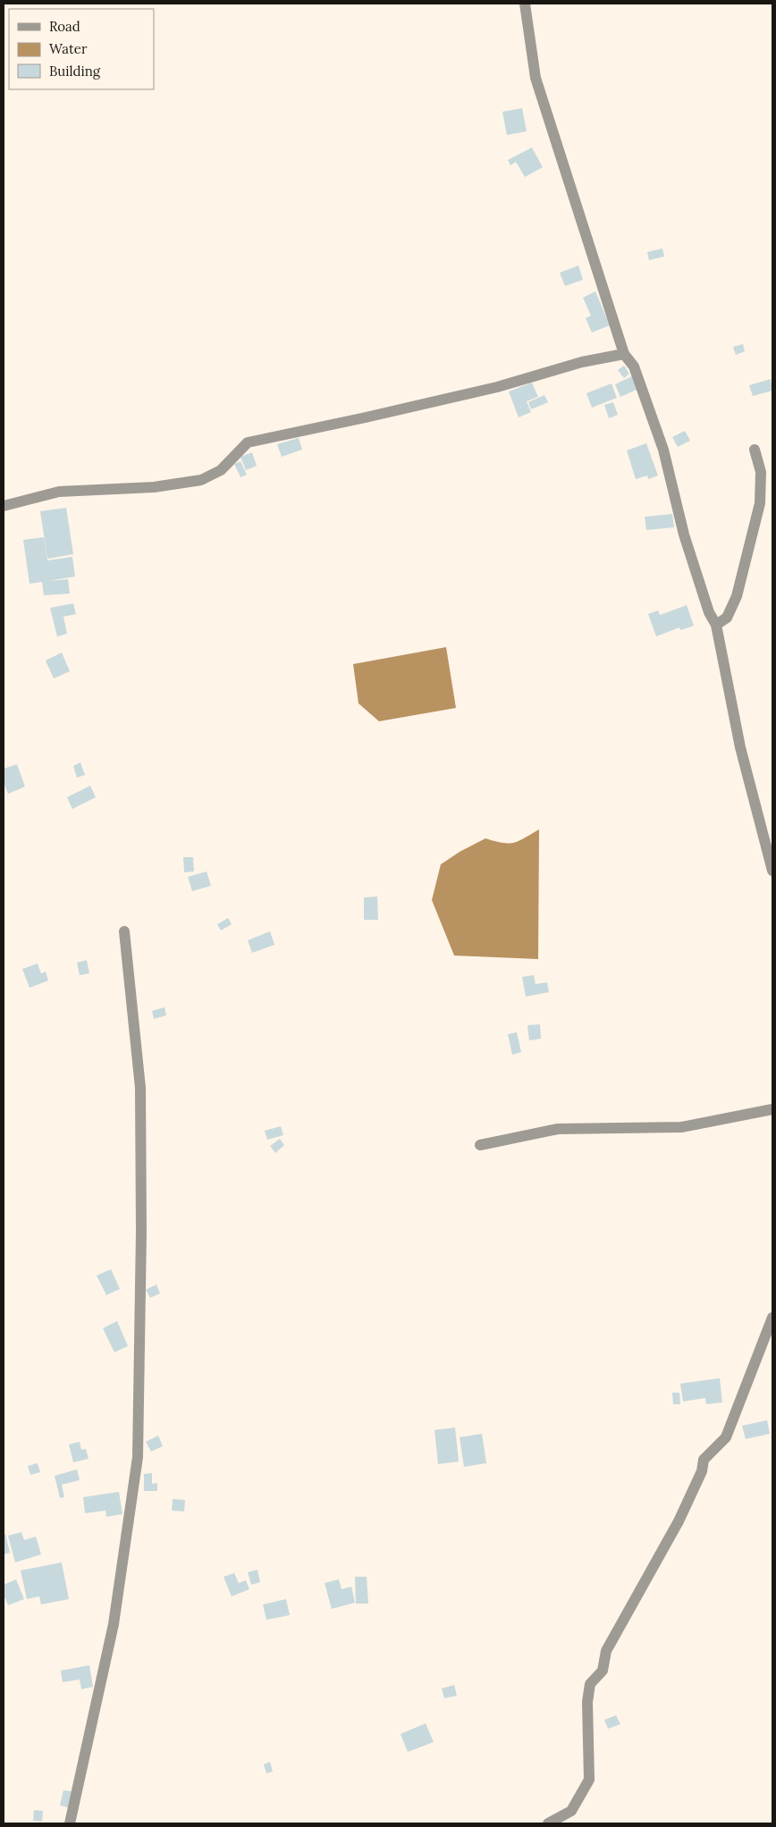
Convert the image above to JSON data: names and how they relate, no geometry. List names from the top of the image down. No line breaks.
{"legend":["Road","Water","Building"]}
